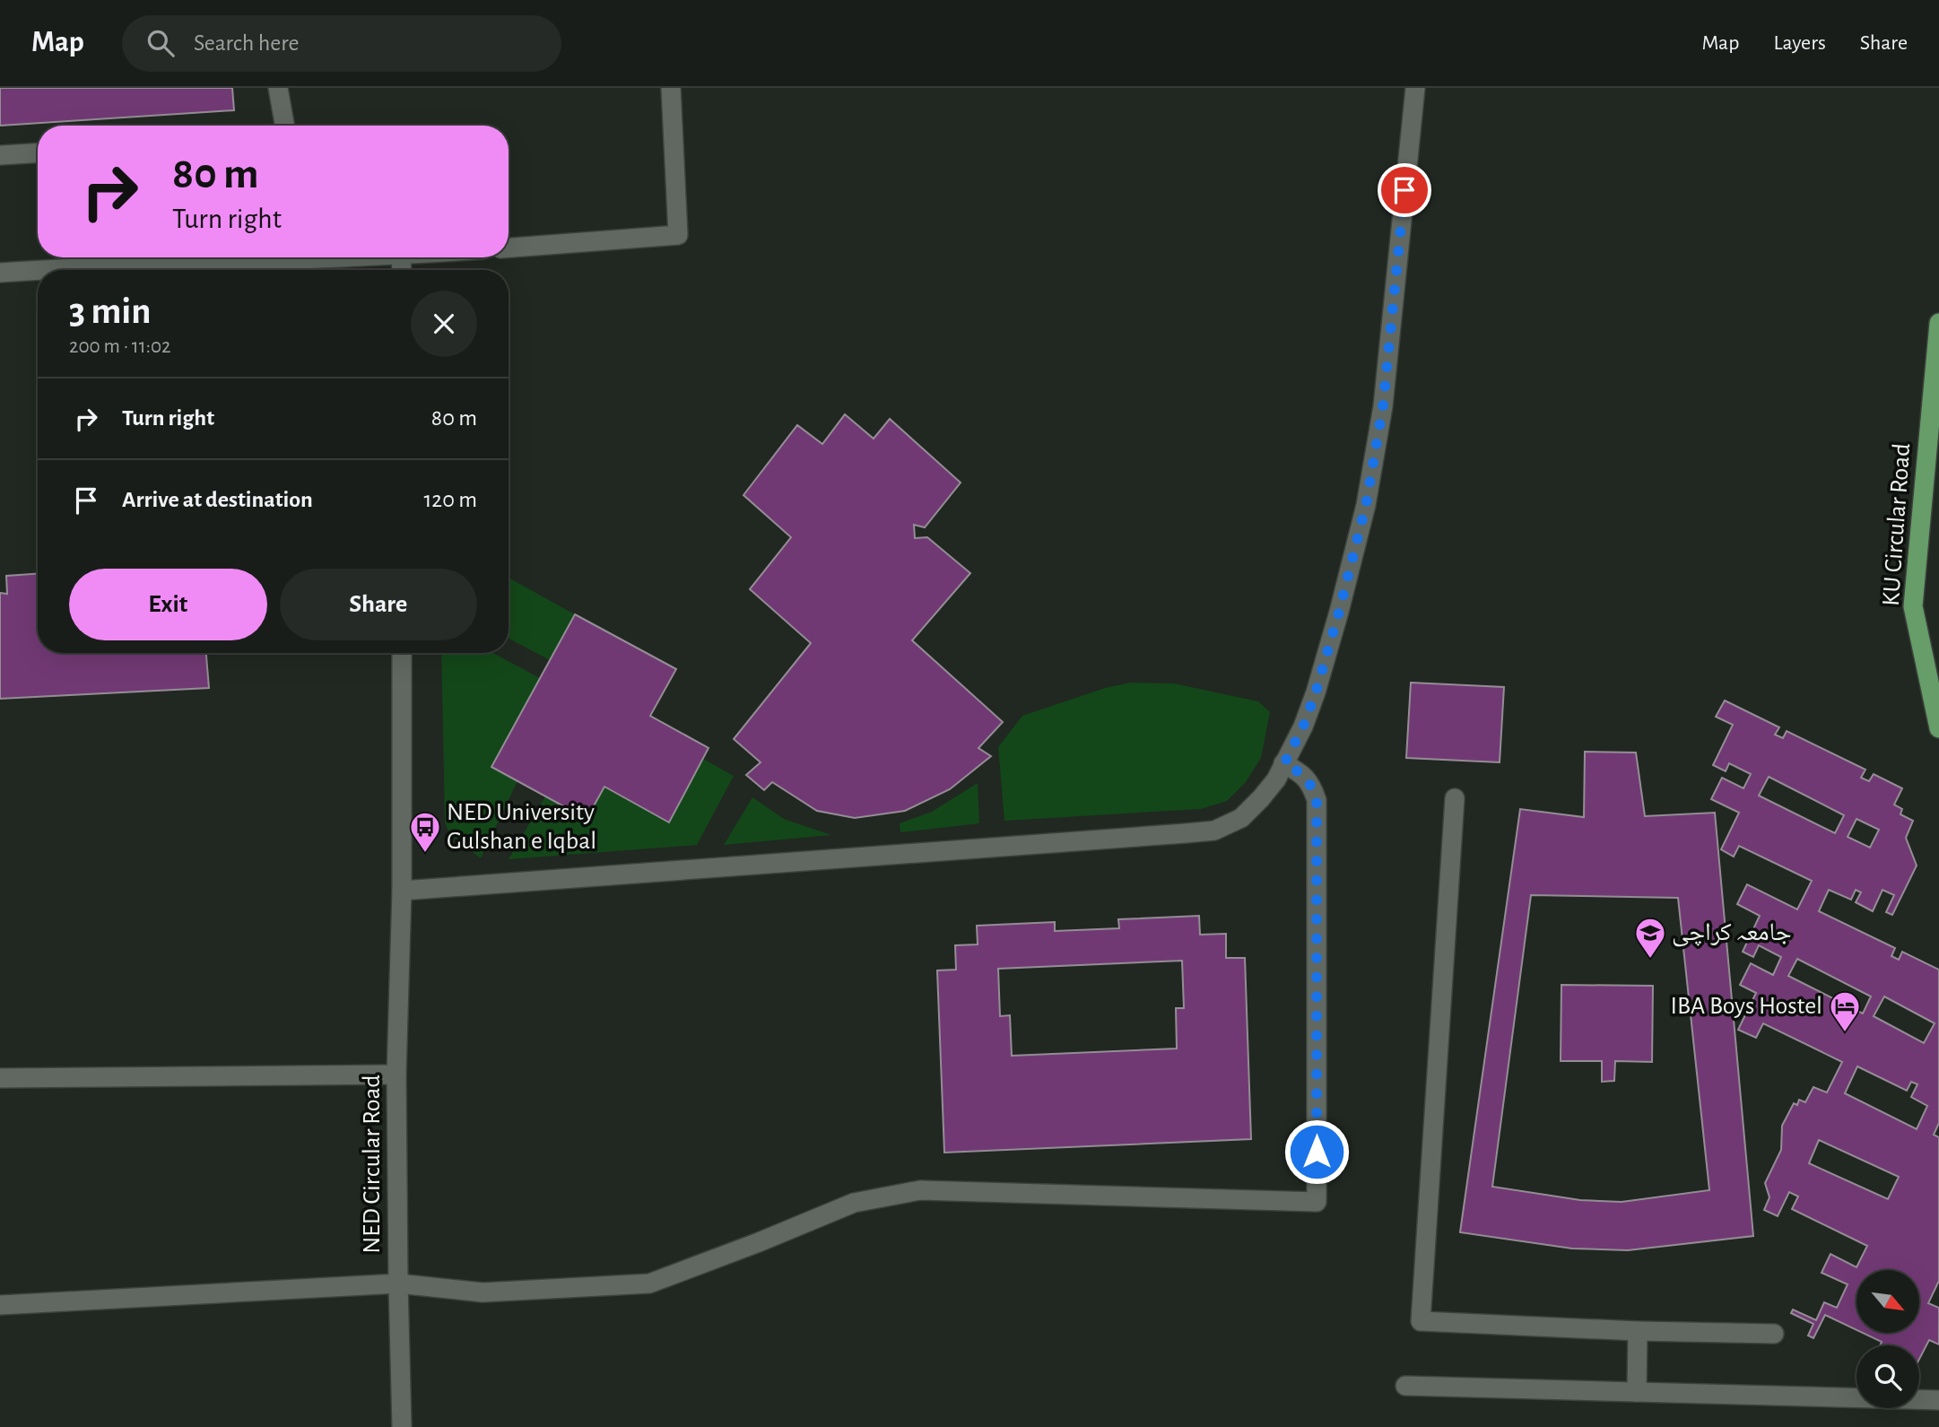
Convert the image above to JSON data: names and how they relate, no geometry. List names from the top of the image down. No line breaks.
{"streets":{"main road":["KU Circular Road"],"street":["NED Circular Road"]},"places":{"bus stop":["NED University Gulshan e Iqbal"],"school or university":["جامعہ کراچی"],"hotel":["IBA Boys Hostel"]},"north":"bottom right","page":{"header":"Map","search":"Search here","nav":["Map","Layers","Share"],"turn":["80 m","Turn right"],"heading":["3 min","200 m · 11:02"],"list":[{"name":"Turn right","value":"80 m"},{"name":"Arrive at destination","value":"120 m"}],"buttons":["Exit","Share"]}}
